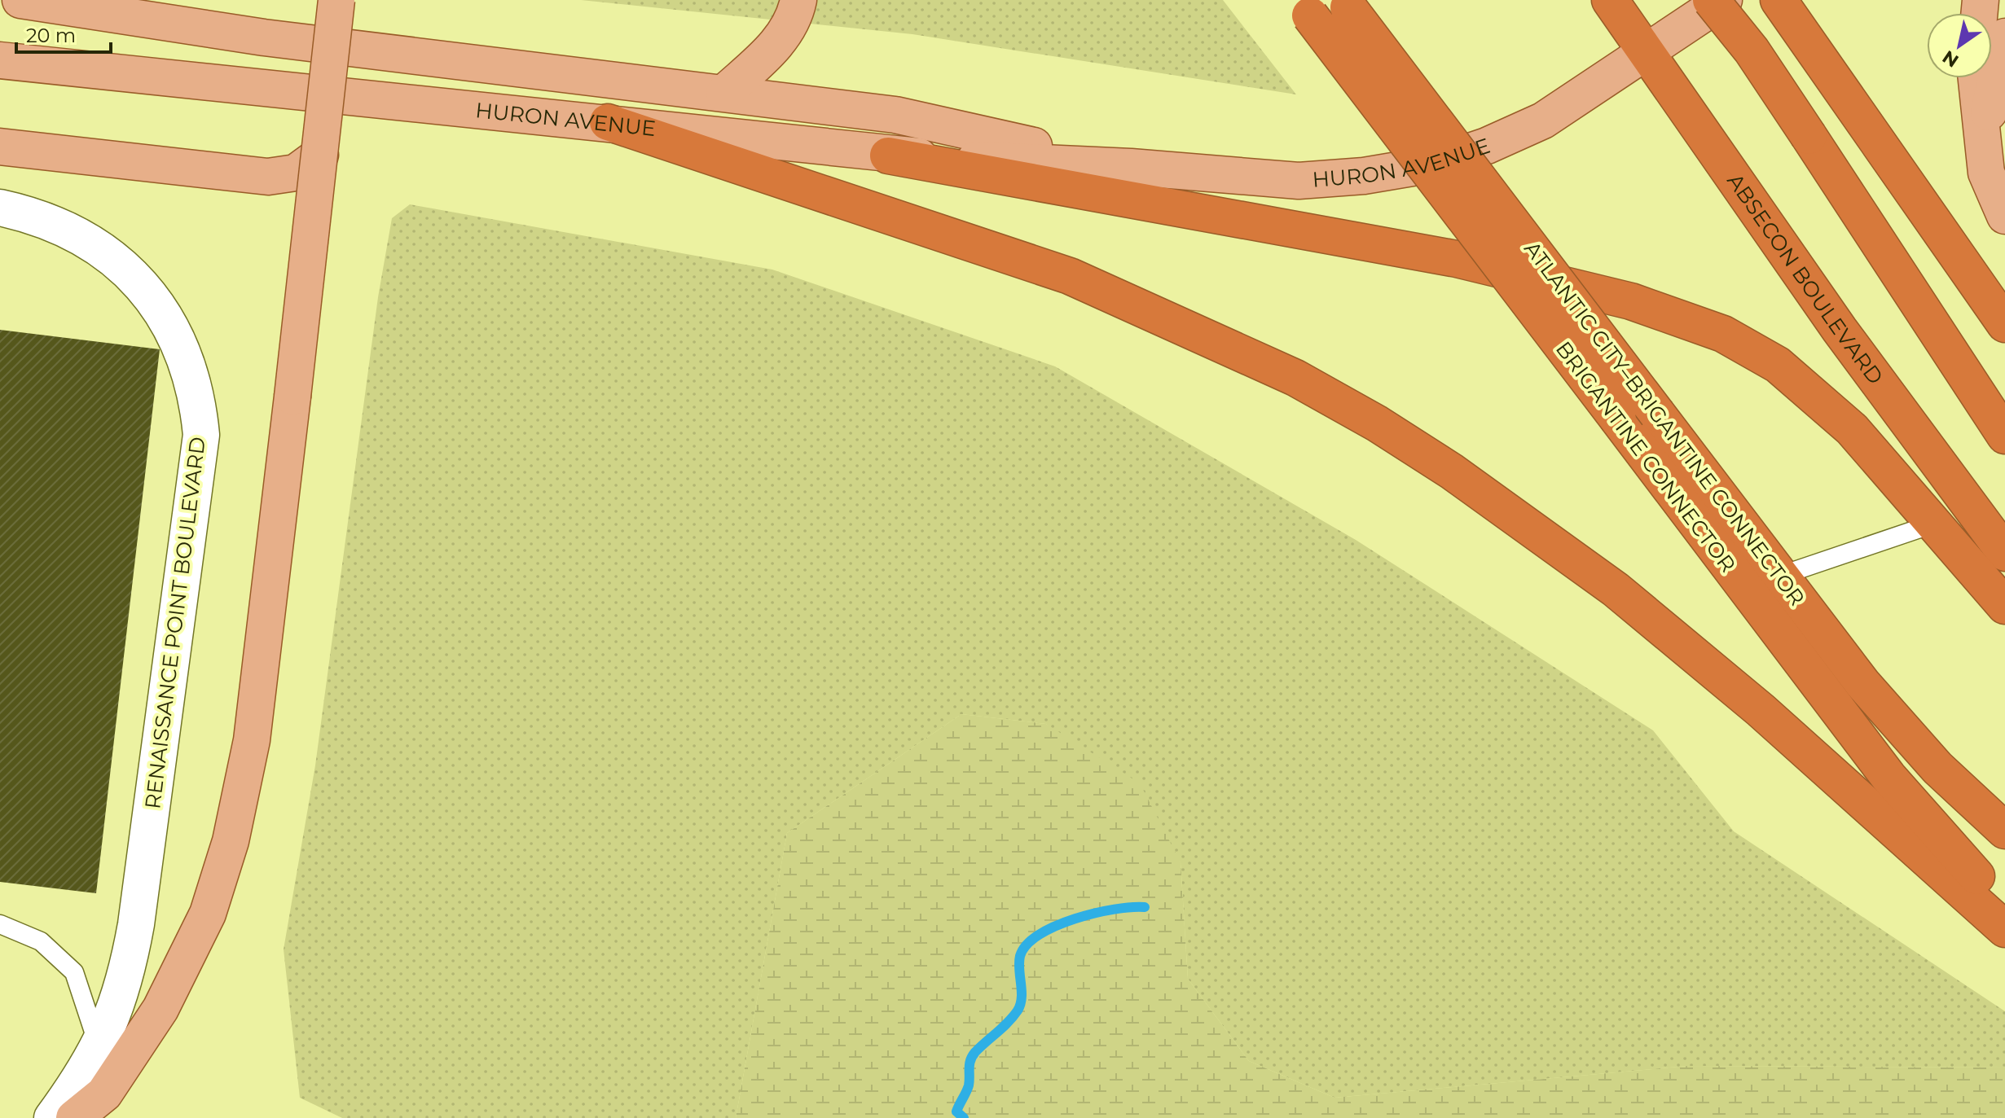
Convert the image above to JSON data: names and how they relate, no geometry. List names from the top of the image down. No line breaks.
{"streets":{"highway":["ABSECON BOULEVARD","ATLANTIC CITY–BRIGANTINE CONNECTOR","BRIGANTINE CONNECTOR"],"main road":["HURON AVENUE"],"street":["RENAISSANCE POINT BOULEVARD"]},"crossings":[["HURON AVENUE","ABSECON BOULEVARD"]],"scale_bar":"20 m","north":"bottom left"}
